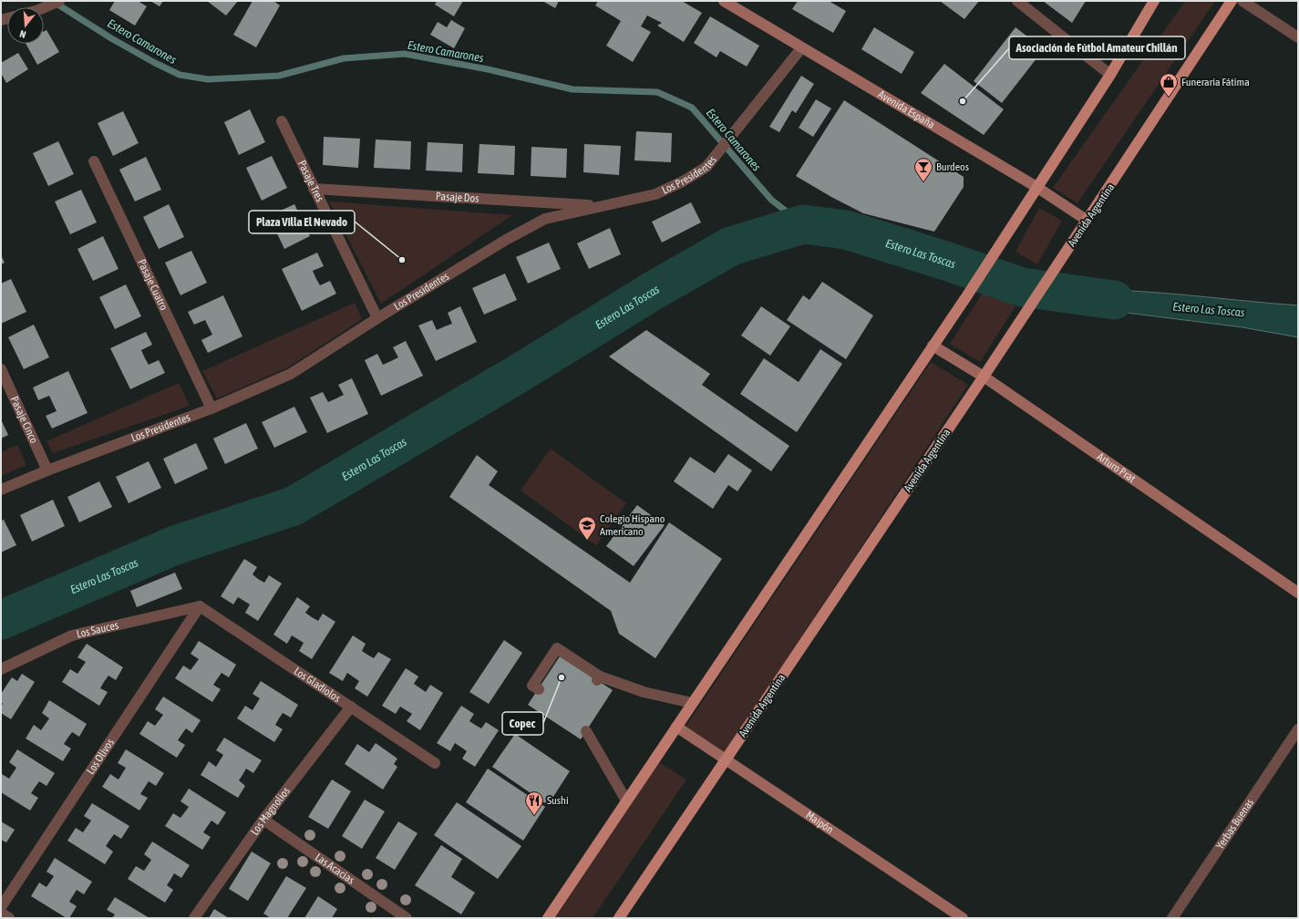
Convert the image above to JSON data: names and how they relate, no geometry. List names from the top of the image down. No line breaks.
{"streets":{"main road":["Avenida Argentina"],"street":["Avenida España","Los Presidentes","Pasaje Tres","Pasaje Dos","Pasaje Cuatro","Pasaje Cinco","Arturo Prat","Los Sauces","Los Gladiolos","Los Olivos","Los Magnolios","Maipón","Yerbas Buenas","Las Acacias"]},"crossings":[["Avenida España","Los Presidentes"],["Avenida España","Avenida Argentina"],["Los Presidentes","Pasaje Tres"],["Los Presidentes","Pasaje Dos"],["Los Presidentes","Pasaje Cuatro"],["Los Presidentes","Pasaje Cinco"],["Pasaje Tres","Pasaje Dos"],["Avenida Argentina","Arturo Prat"],["Avenida Argentina","Maipón"],["Los Sauces","Los Gladiolos"],["Los Sauces","Los Olivos"],["Los Gladiolos","Los Olivos"],["Los Gladiolos","Los Magnolios"],["Los Magnolios","Las Acacias"]],"water":["Estero Camarones","Estero Las Toscas"],"places":{"shop":["Funeraria Fátima"],"other":["Asociación de Fútbol Amateur Chillán","Plaza Villa El Nevado","Copec"],"bar":["Burdeos"],"school or university":["Colegio Hispano Americano"],"restaurant":["Sushi"]},"north":"bottom"}
